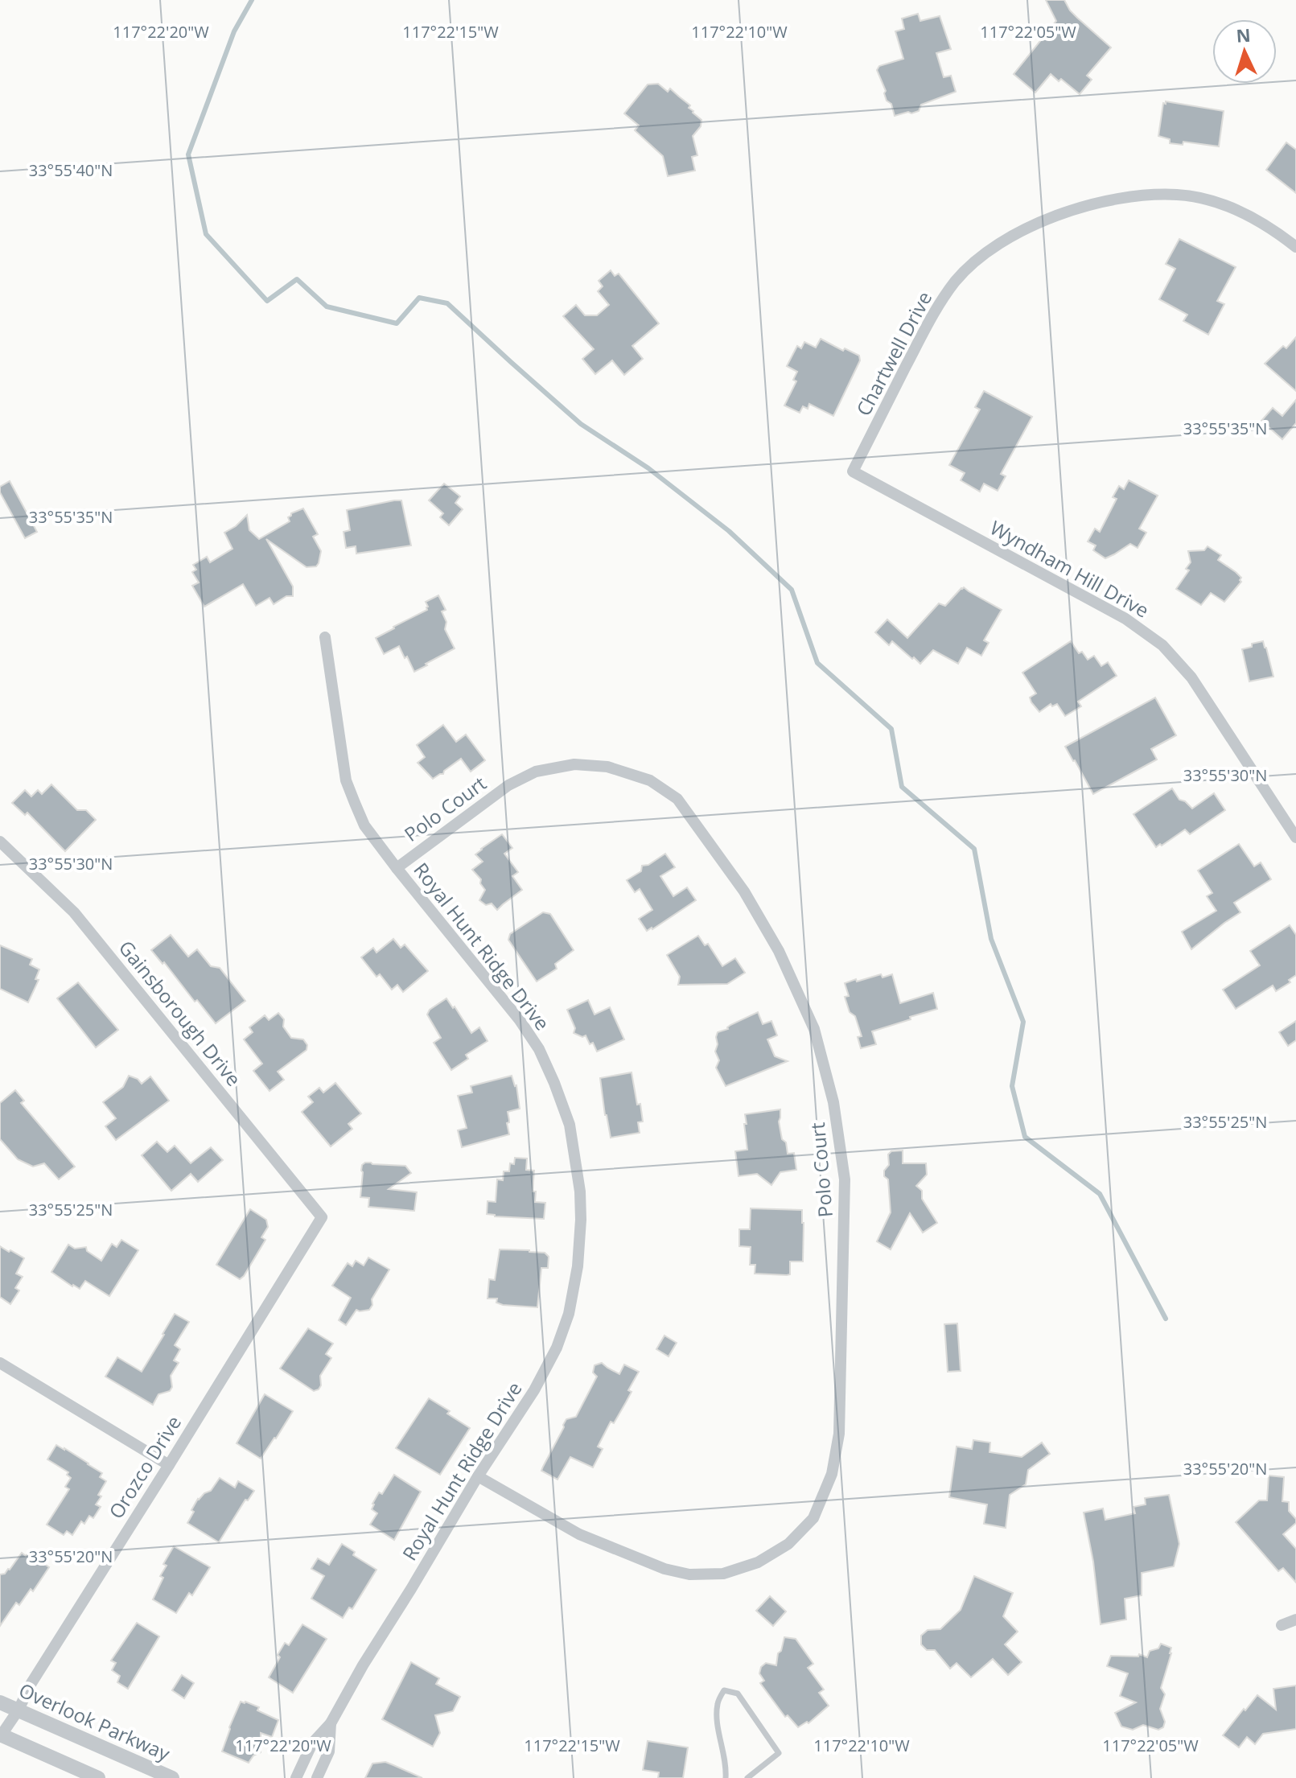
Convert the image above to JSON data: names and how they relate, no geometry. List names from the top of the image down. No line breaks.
{"streets":{"street":["Chartwell Drive","Wyndham Hill Drive","Polo Court","Royal Hunt Ridge Drive","Gainsborough Drive","Orozco Drive","Overlook Parkway"]},"crossings":[["Chartwell Drive","Wyndham Hill Drive"],["Polo Court","Royal Hunt Ridge Drive"],["Gainsborough Drive","Orozco Drive"],["Orozco Drive","Overlook Parkway"]],"north":"top","coordinates":["117°22'20\"W","117°22'15\"W","117°22'10\"W","117°22'05\"W","33°55'40\"N","33°55'35\"N","33°55'30\"N","33°55'25\"N","33°55'20\"N"]}
